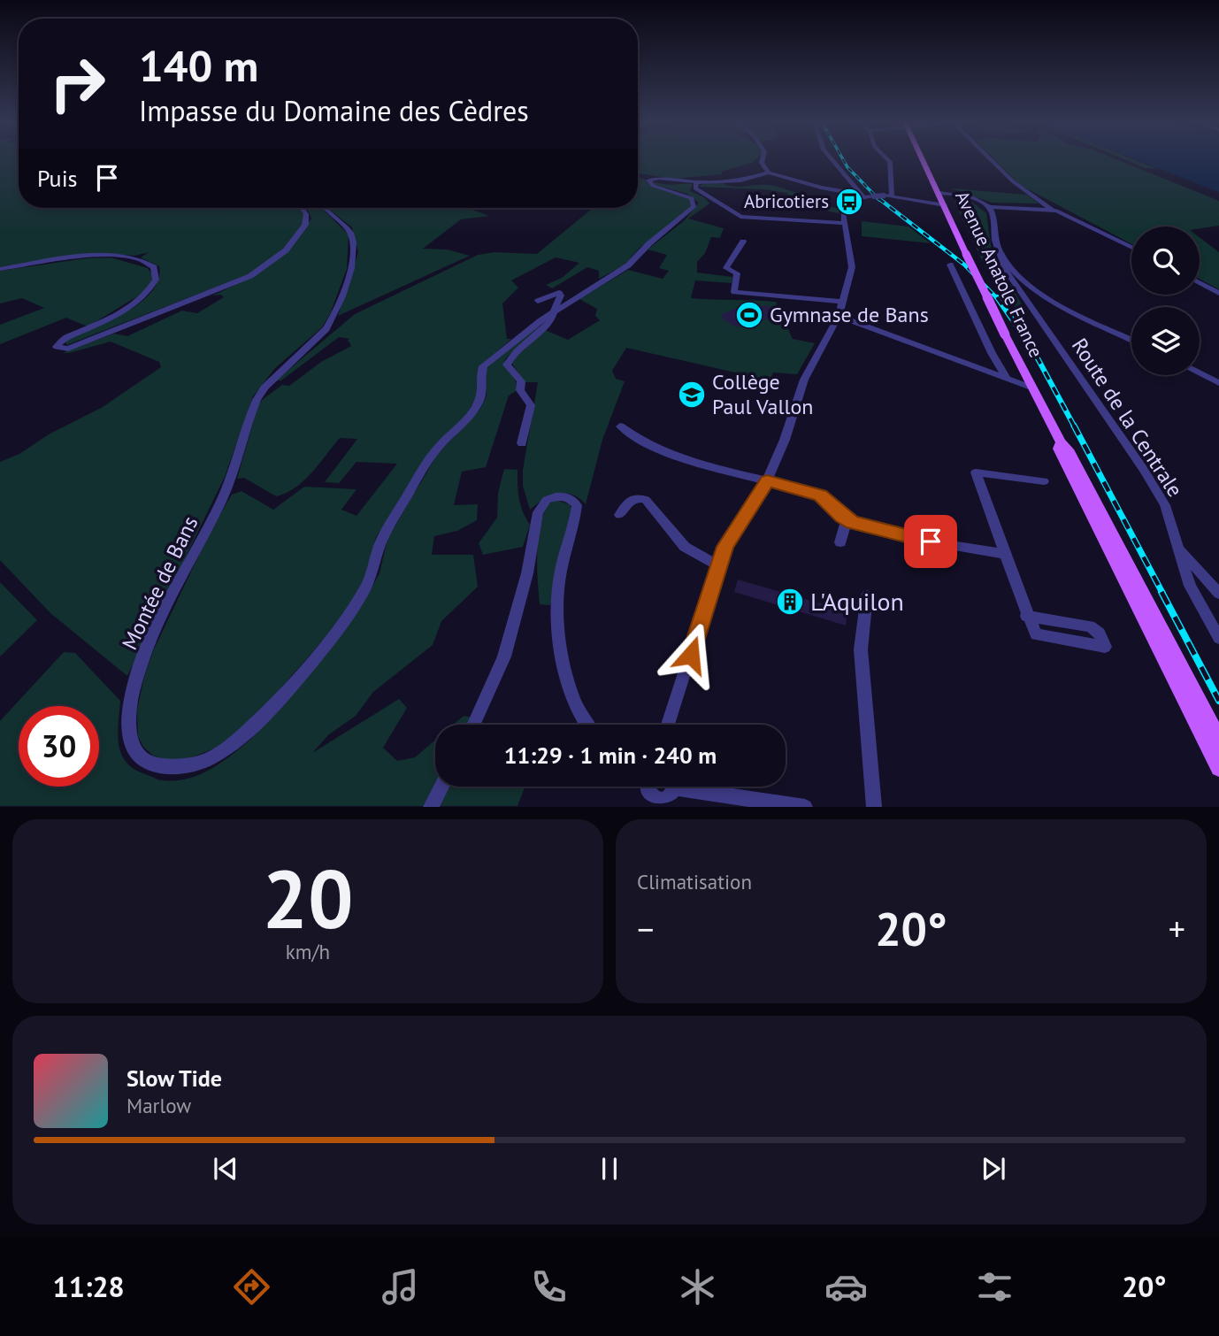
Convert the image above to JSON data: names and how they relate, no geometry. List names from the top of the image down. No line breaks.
{"streets":{"main road":["Avenue Anatole France"],"street":["Route de la Centrale","Montée de Bans"]},"places":{"bus stop":["Abricotiers"],"sports":["Gymnase de Bans"],"school or university":["Collège Paul Vallon"],"building":["L'Aquilon"]},"page":{"turn":["140 m","Impasse du Domaine des Cèdres"],"then":"Puis","limit":"30","trip":"11:29 · 1 min · 240 m","tile":[["20","km/h"],"Climatisation"],"heat":["−","20°","+"],"song":["Slow Tide","Marlow"],"tabs":["11:28","20°"]}}
